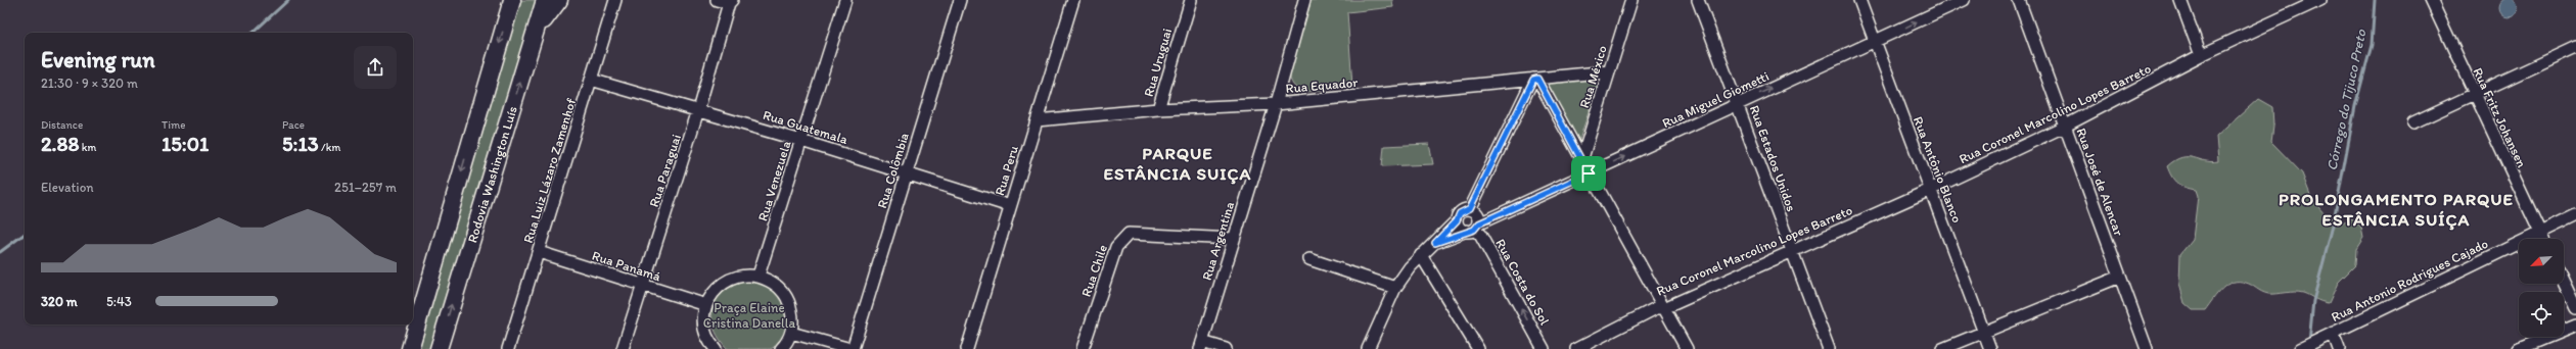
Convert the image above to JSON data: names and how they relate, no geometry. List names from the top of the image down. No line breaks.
{"streets":{"highway":["Rodovia Washington Luís"],"street":["Rua Uruguai","Rua México","Rua Equador","Rua Miguel Giometti","Rua Coronel Marcolino Lopes Barreto","Rua Fritz Johansen","Rua Guatemala","Rua Estados Unidos","Rua Antônio Blanco","Rua Luiz Lázaro Zamenhof","Rua Paraguai","Rua Colômbia","Rua Peru","Rua Venezuela","Rua José de Alencar","Rua Argentina","Rua Panamá","Rua Chile","Rua Antonio Rodrigues Cajado","Rua Costa do Sol"]},"crossings":[["Rua Uruguai","Rua Equador"],["Rua México","Rua Equador"],["Rua Equador","Rua Peru"],["Rua Equador","Rua Argentina"],["Rua Miguel Giometti","Rua Estados Unidos"],["Rua Miguel Giometti","Rua Antônio Blanco"],["Rua Miguel Giometti","Rua Costa do Sol"],["Rua Coronel Marcolino Lopes Barreto","Rua Estados Unidos"],["Rua Coronel Marcolino Lopes Barreto","Rua Antônio Blanco"],["Rua Coronel Marcolino Lopes Barreto","Rua José de Alencar"],["Rua Fritz Johansen","Rua Antonio Rodrigues Cajado"],["Rua Guatemala","Rua Luiz Lázaro Zamenhof"],["Rua Guatemala","Rua Paraguai"],["Rua Guatemala","Rua Colômbia"],["Rua Guatemala","Rua Peru"],["Rua Guatemala","Rua Venezuela"],["Rua Luiz Lázaro Zamenhof","Rua Panamá"],["Rua Paraguai","Rua Panamá"],["Rua Argentina","Rua Chile"]],"one_way":["Rua Miguel Giometti"],"districts":["PARQUE ESTÂNCIA SUIÇA","PROLONGAMENTO PARQUE ESTÂNCIA SUÍÇA"],"water":["Córrego do Tijuco Preto"],"parks":["Praça Elaine Cristina Danella"],"north":"bottom left","page":{"heading":["Evening run","21:30 · 9 × 320 m"],"stats":[["Distance","2.88 km"],["Time","15:01"],["Pace","5:13 /km"]],"chart":["Elevation","251–257 m"],"list":[{"name":"320 m","note":"5:43"}]}}
